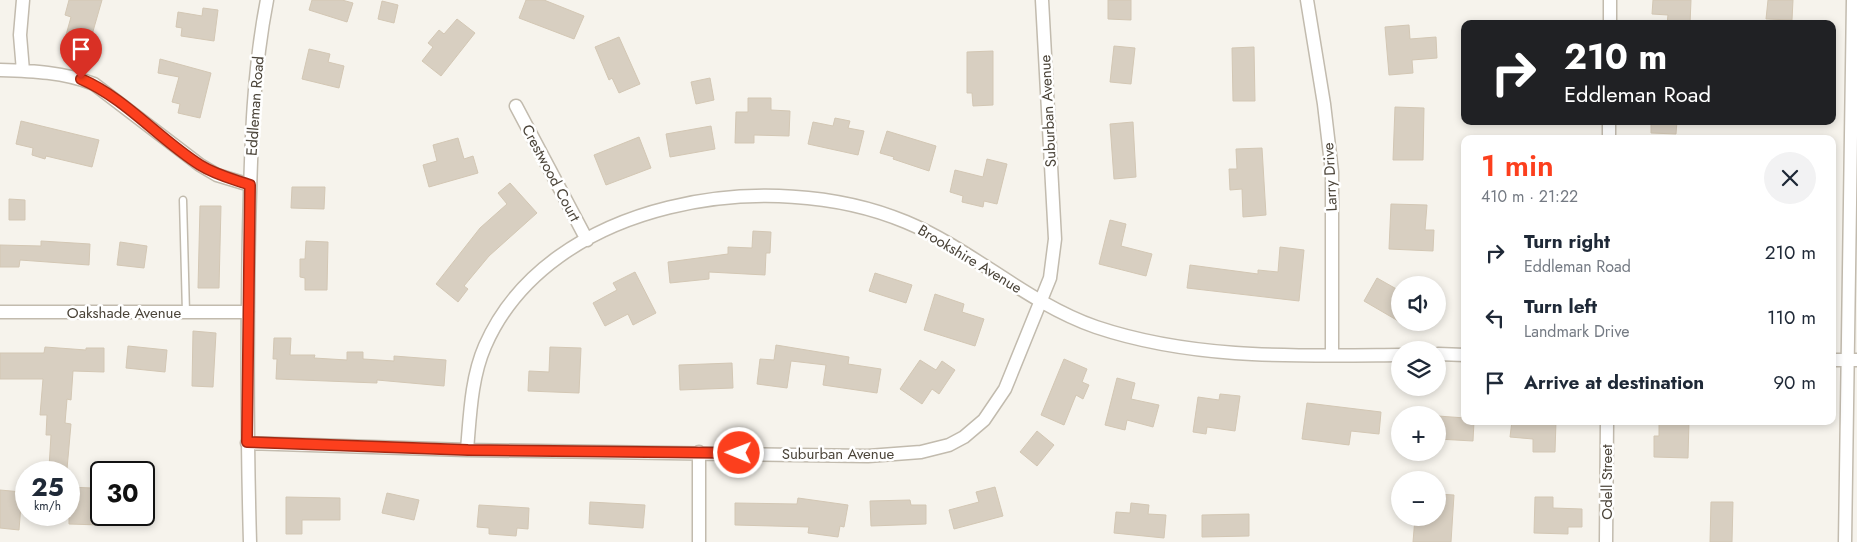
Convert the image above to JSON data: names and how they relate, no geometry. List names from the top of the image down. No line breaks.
{"streets":{"street":["Eddleman Road","Suburban Avenue","Crestwood Court","Larry Drive","Brookshire Avenue","Oakshade Avenue","Odell Street"]},"crossings":[["Eddleman Road","Suburban Avenue"],["Eddleman Road","Oakshade Avenue"],["Suburban Avenue","Brookshire Avenue"],["Crestwood Court","Brookshire Avenue"],["Larry Drive","Brookshire Avenue"]],"page":{"turn":["210 m","Eddleman Road"],"heading":["1 min","410 m · 21:22"],"list":[{"name":"Turn right","note":"Eddleman Road","value":"210 m"},{"name":"Turn left","note":"Landmark Drive","value":"110 m"},{"name":"Arrive at destination","value":"90 m"}],"map_buttons":["+","−"],"speed":"25 km/h","limit":"30"}}
